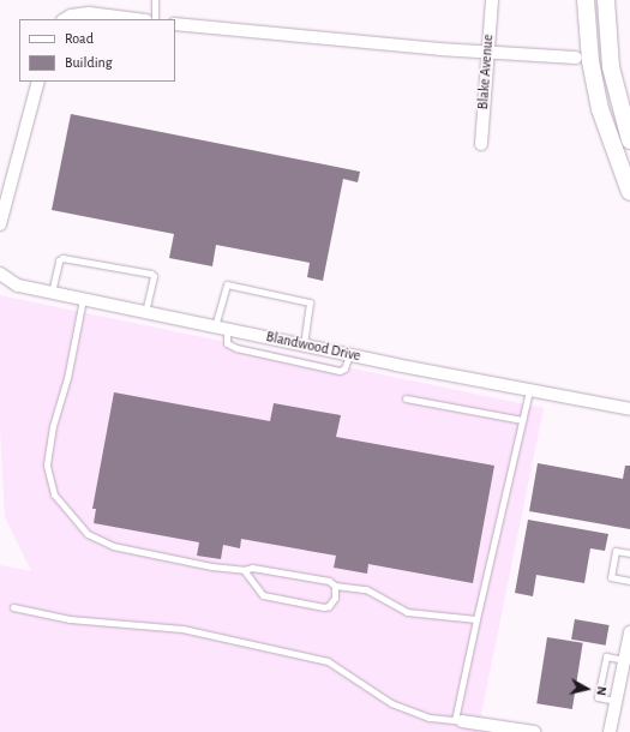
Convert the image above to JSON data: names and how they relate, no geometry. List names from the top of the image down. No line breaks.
{"streets":{"street":["Blake Avenue","Blandwood Drive"]},"legend":["Road","Building"],"north":"right"}
